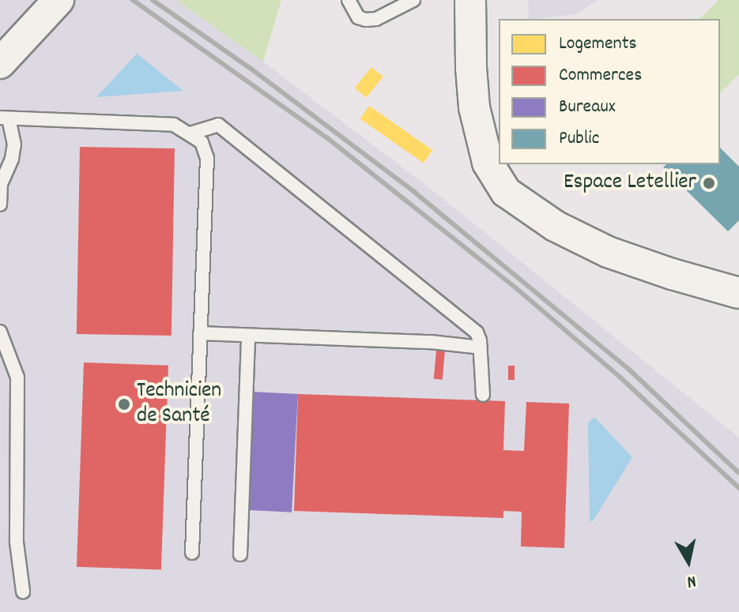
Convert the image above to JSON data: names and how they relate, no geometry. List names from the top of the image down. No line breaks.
{"places":["Espace Letellier","Technicien de Santé"],"legend":["Logements","Commerces","Bureaux","Public"],"north":"bottom"}
